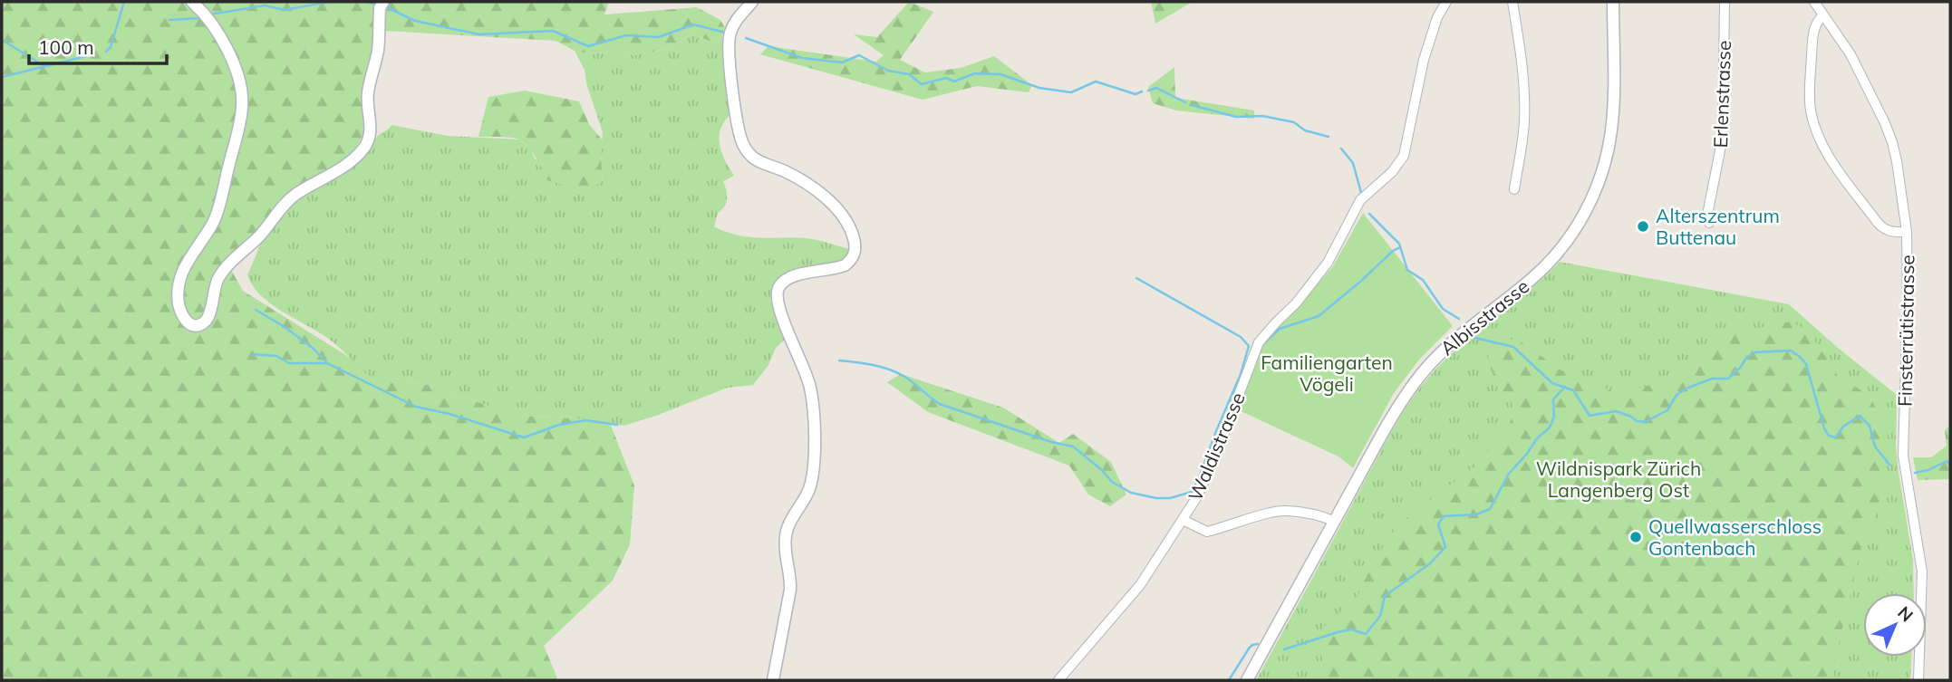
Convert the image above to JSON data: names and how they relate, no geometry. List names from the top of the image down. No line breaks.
{"streets":{"street":["Erlenstrasse","Albisstrasse","Finsterrütistrasse","Waldistrasse"]},"parks":["Familiengarten Vögeli","Wildnispark Zürich Langenberg Ost"],"places":["Alterszentrum Buttenau","Quellwasserschloss Gontenbach"],"scale_bar":"100 m","north":"top right"}
